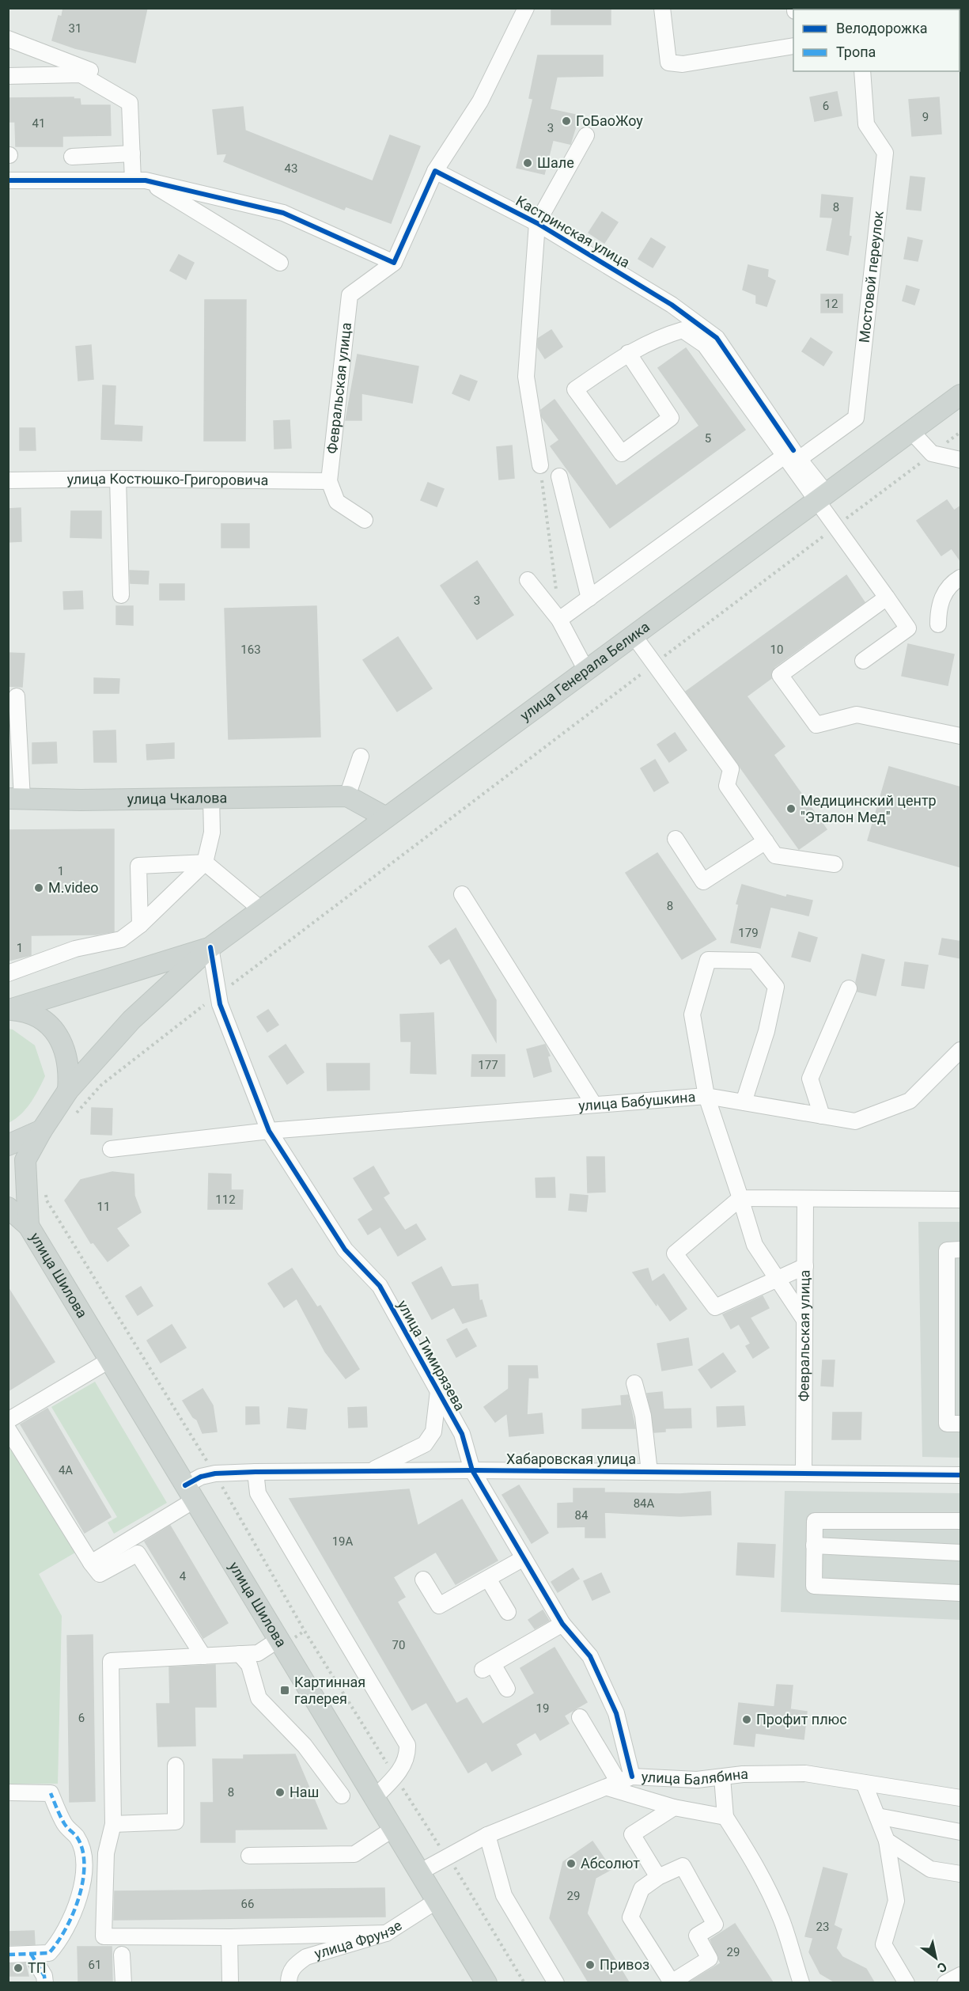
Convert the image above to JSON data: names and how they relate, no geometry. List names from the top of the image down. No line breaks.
{"streets":{"main road":["улица Генерала Белика","улица Чкалова","улица Шилова"],"street":["Кастринская улица","Мостовой переулок","Февральская улица","улица Костюшко-Григоровича","улица Бабушкина","улица Тимирязева","Хабаровская улица","улица Балябина","улица Фрунзе"]},"crossings":[["Кастринская улица","Мостовой переулок"],["Февральская улица","улица Костюшко-Григоровича"],["Февральская улица","улица Бабушкина"],["Февральская улица","Хабаровская улица"],["улица Генерала Белика","улица Тимирязева"],["улица Бабушкина","улица Тимирязева"],["улица Шилова","Хабаровская улица"],["улица Шилова","улица Балябина"],["улица Шилова","улица Фрунзе"],["улица Тимирязева","Хабаровская улица"],["улица Тимирязева","улица Балябина"]],"places":{"other":["ГоБаоЖоу","Шале","Медицинский центр \"Эталон Мед\"","M.video","Профит плюс","Наш","Абсолют","Привоз","ТП"],"transit":["Картинная галерея"]},"house_numbers":["31","6","9","41","3","43","8","12","5","3","163","10","1","8","179","1","177","112","11","4А","84А","84","19А","4","70","19","6","8","29","66","23","29","61"],"legend":["Велодорожка","Тропа"],"north":"bottom right"}
